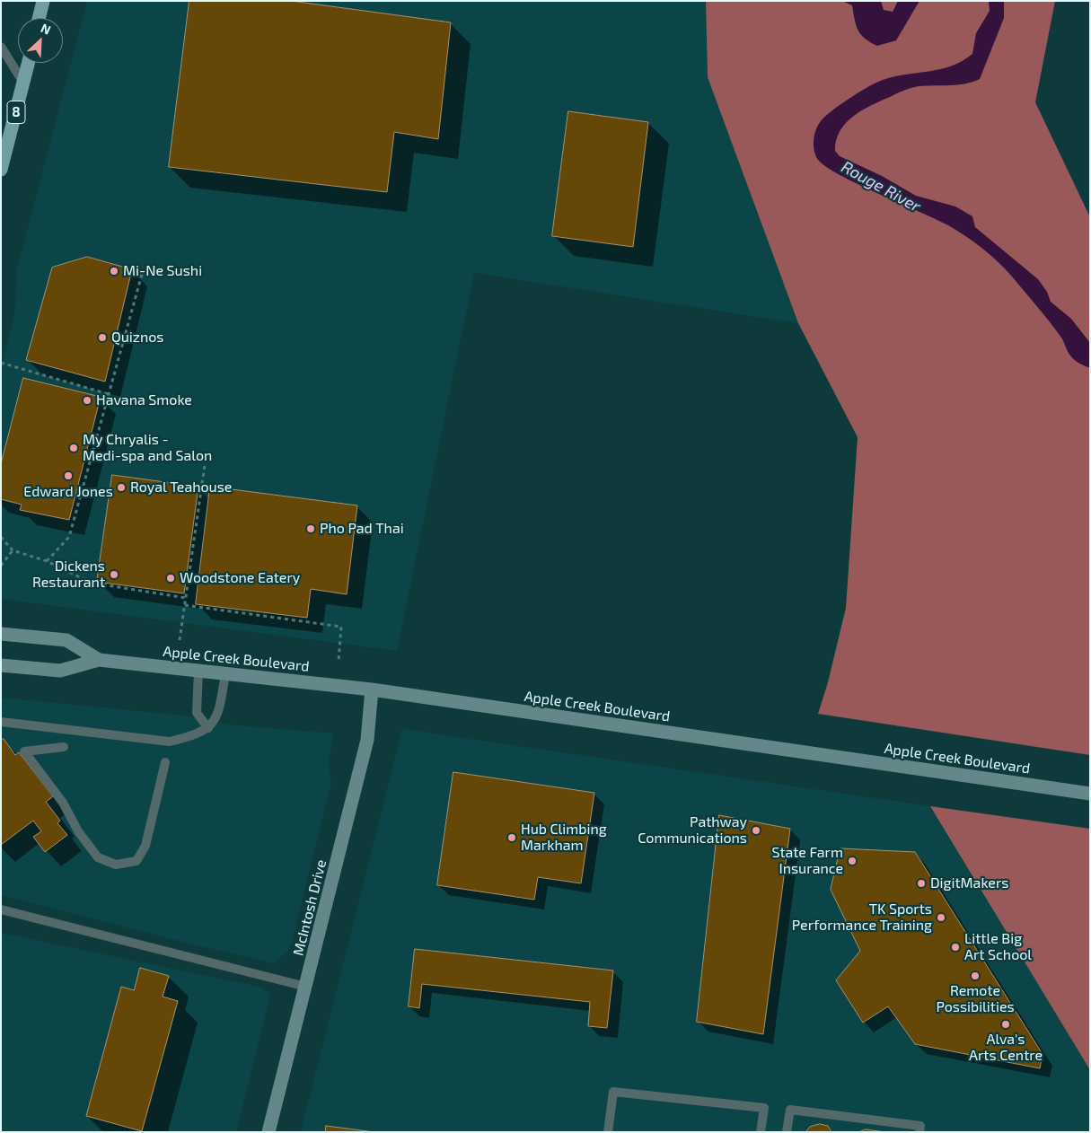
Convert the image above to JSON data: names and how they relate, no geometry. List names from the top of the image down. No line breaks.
{"streets":{"main road":["8","Apple Creek Boulevard","McIntosh Drive"]},"crossings":[["Apple Creek Boulevard","McIntosh Drive"]],"water":["Rouge River"],"places":["Mi-Ne Sushi","Quiznos","Havana Smoke","My Chryalis - Medi-spa and Salon","Edward Jones","Royal Teahouse","Pho Pad Thai","Dickens Restaurant","Woodstone Eatery","Pathway Communications","Hub Climbing Markham","State Farm Insurance","DigitMakers","TK Sports Performance Training","Little Big Art School","Remote Possibilities","Alva's Arts Centre"],"north":"top right"}
